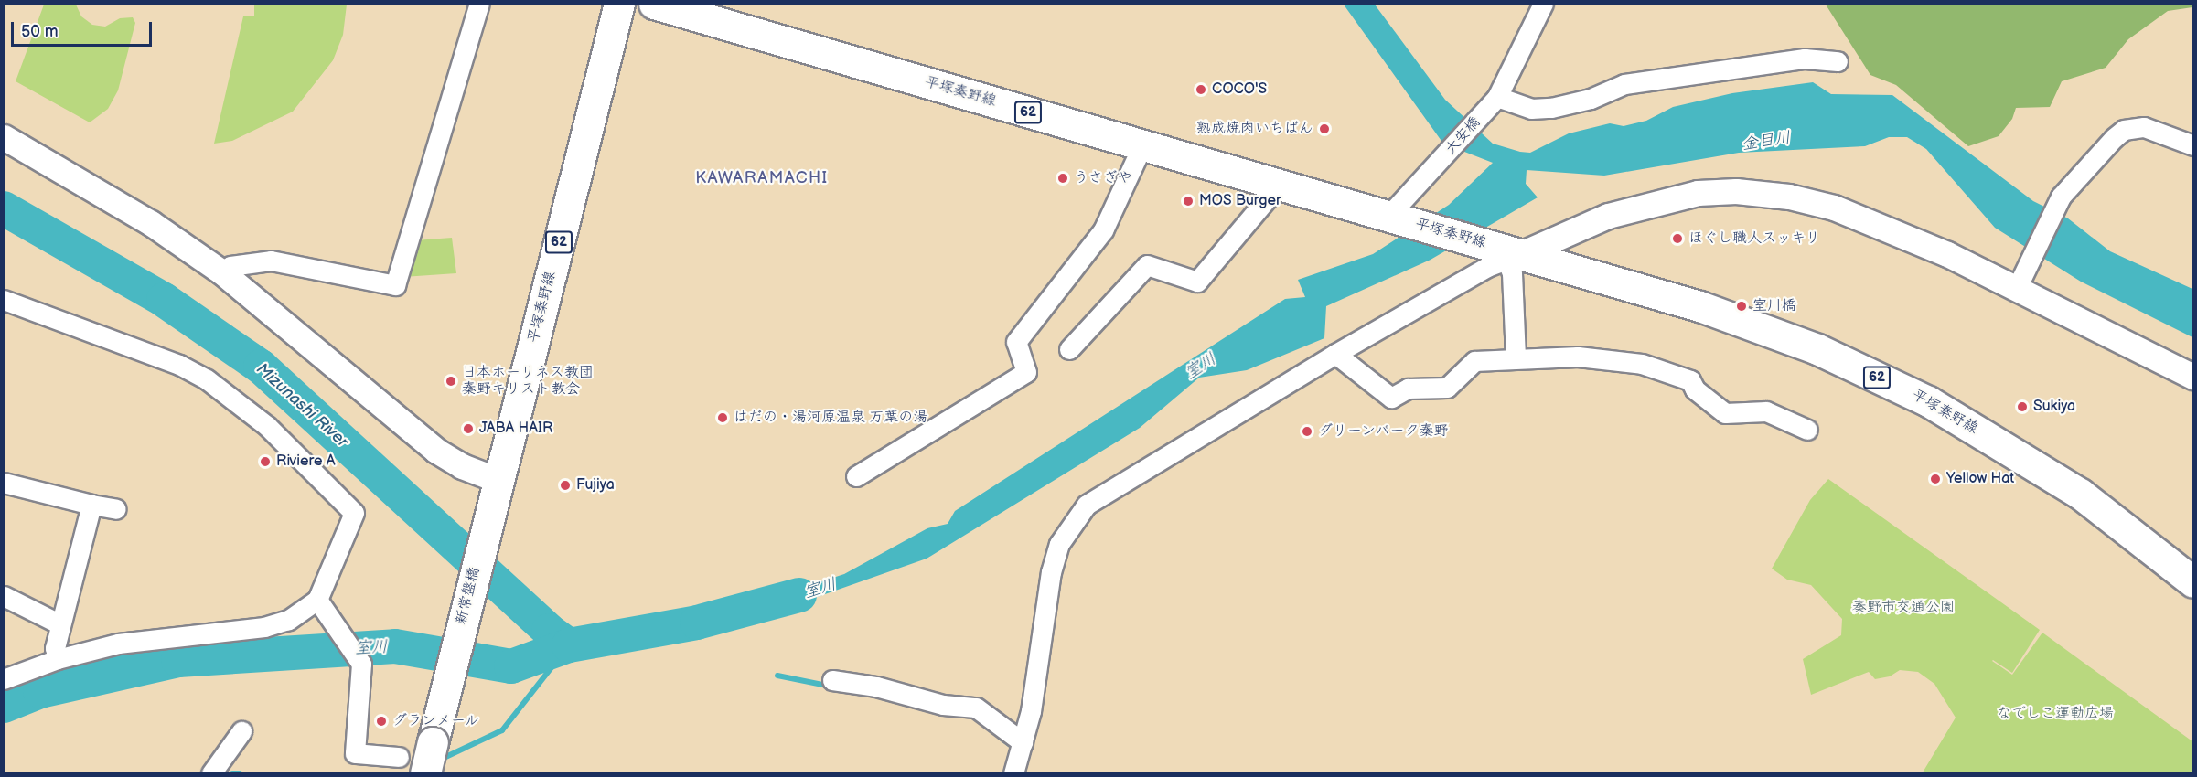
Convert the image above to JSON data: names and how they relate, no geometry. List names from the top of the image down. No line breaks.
{"streets":{"main road":["平塚秦野線","62","新常盤橋"],"street":["大安橋"]},"crossings":[["平塚秦野線","大安橋"],["平塚秦野線","新常盤橋"]],"districts":["KAWARAMACHI"],"water":["金目川","室川","Mizunashi River"],"parks":["秦野市交通公園","なでしこ運動広場"],"places":["COCO'S","熟成焼肉いちばん","うさぎや","MOS Burger","ほぐし職人スッキリ","室川橋","日本ホーリネス教団 秦野キリスト教会","Sukiya","はだの・湯河原温泉 万葉の湯","JABA HAIR","グリーンパーク秦野","Riviere A","Yellow Hat","Fujiya","グランメール"],"scale_bar":"50 m"}
